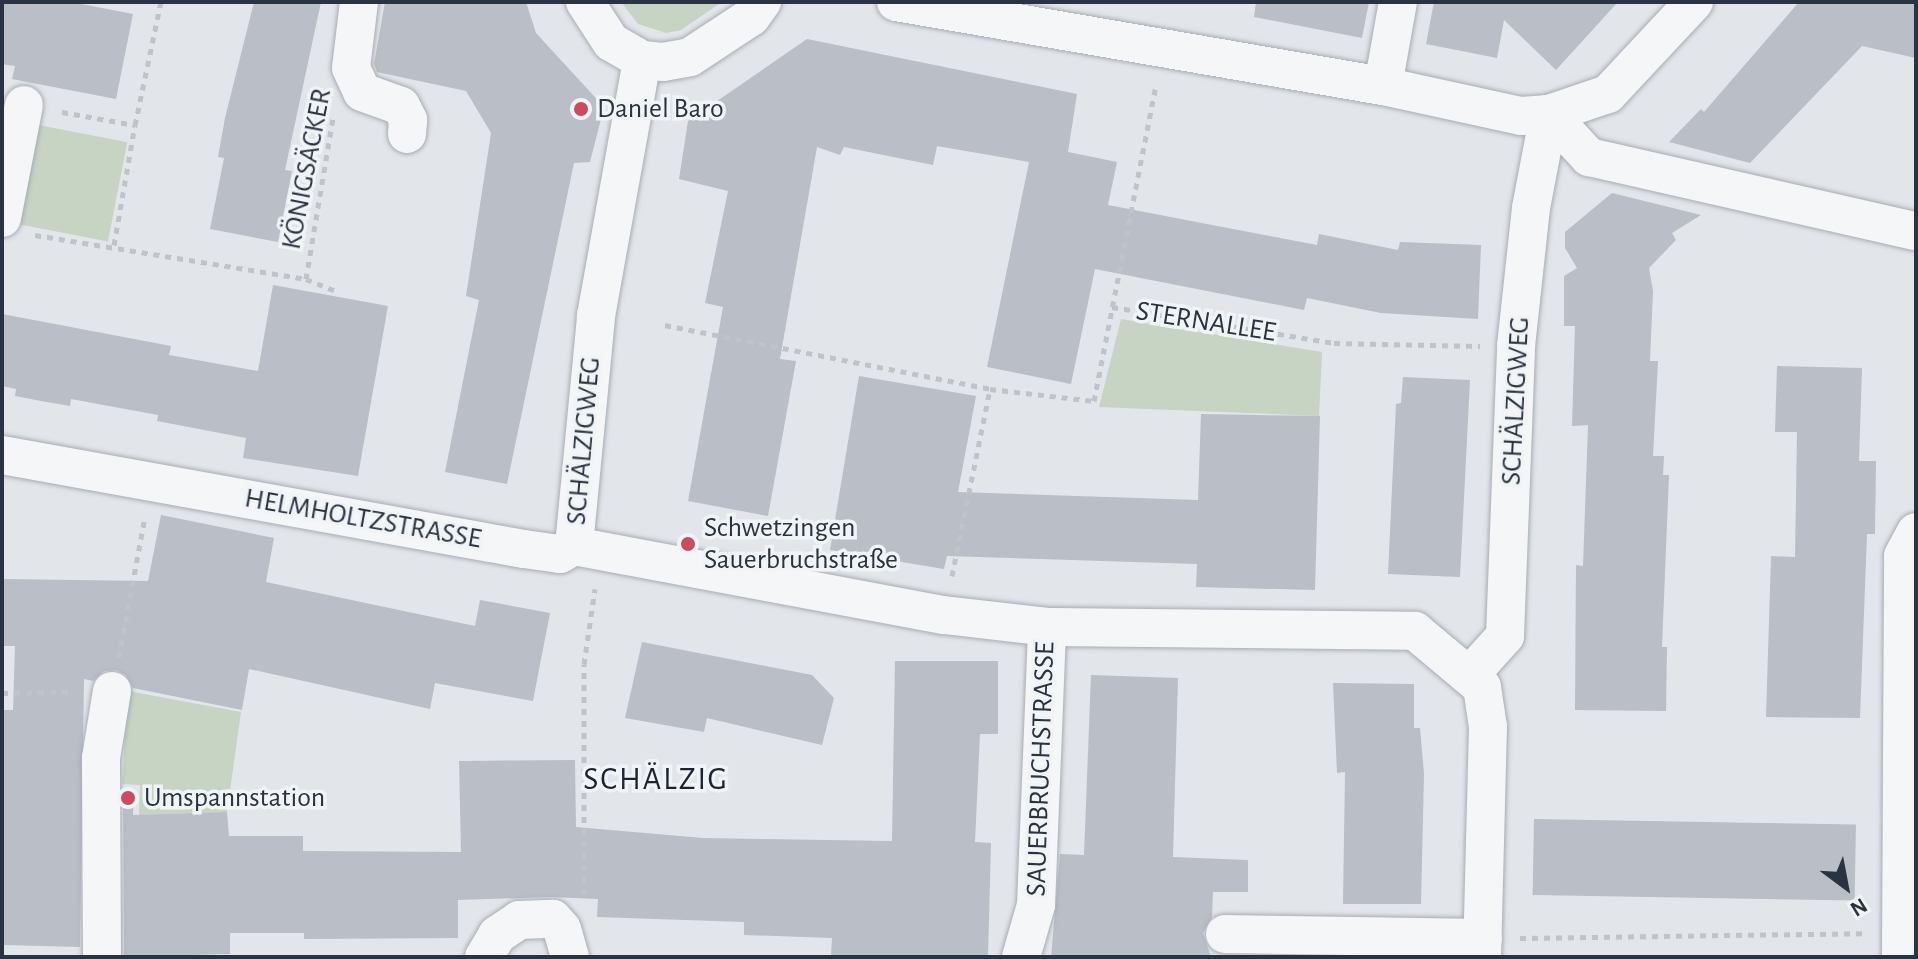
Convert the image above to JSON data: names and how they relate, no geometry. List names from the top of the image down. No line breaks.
{"streets":{"street":["SCHÄLZIGWEG","HELMHOLTZSTRASSE","SAUERBRUCHSTRASSE"],"path":["KÖNIGSÄCKER","STERNALLEE"]},"crossings":[["STERNALLEE","SCHÄLZIGWEG"],["SCHÄLZIGWEG","HELMHOLTZSTRASSE"],["SCHÄLZIGWEG","SAUERBRUCHSTRASSE"]],"districts":["SCHÄLZIG"],"places":["Daniel Baro","Schwetzingen Sauerbruchstraße","Umspannstation"],"north":"bottom right"}
